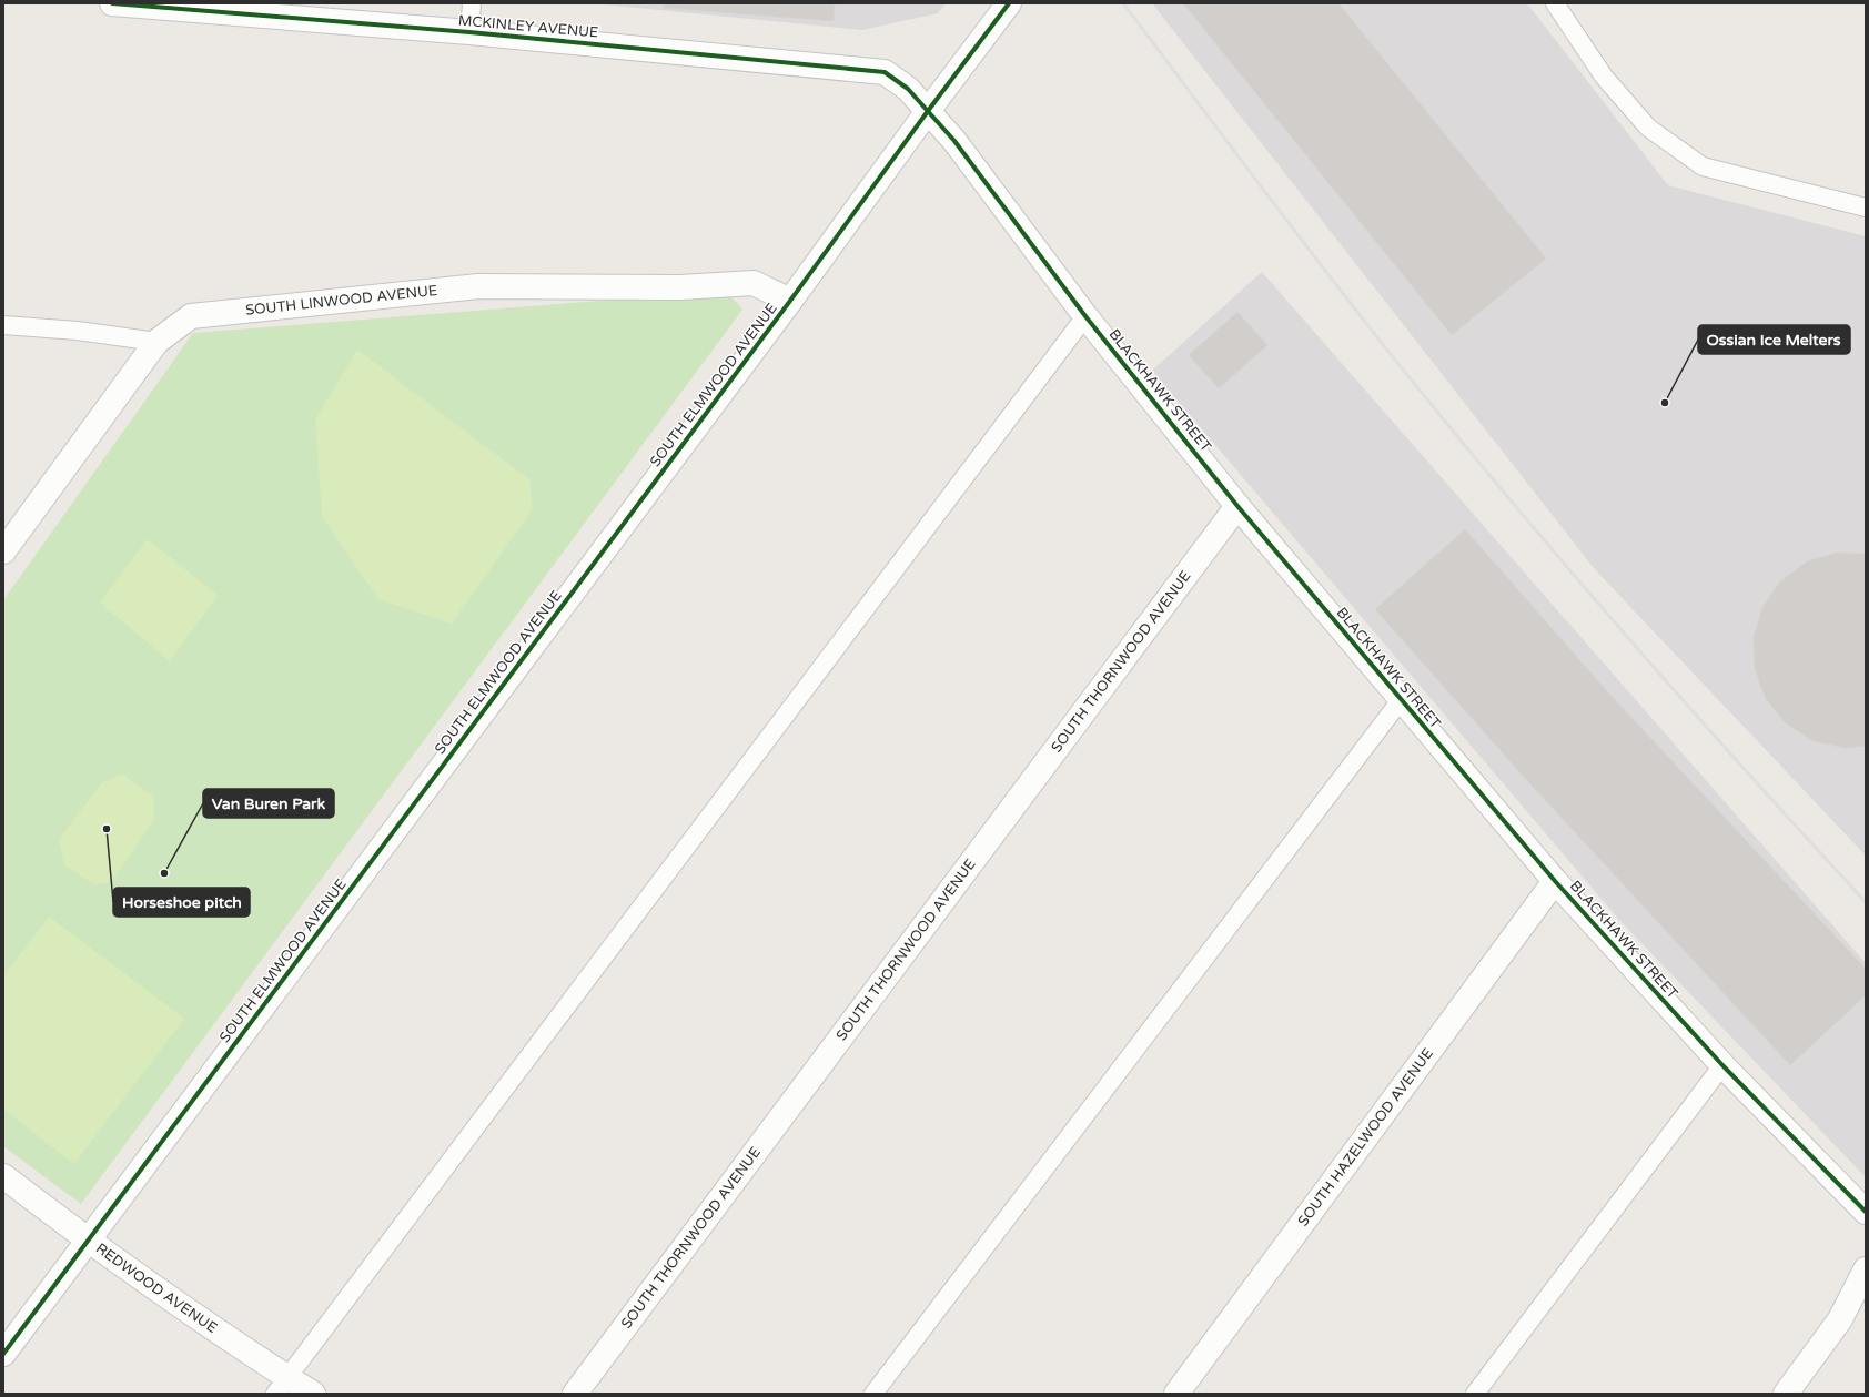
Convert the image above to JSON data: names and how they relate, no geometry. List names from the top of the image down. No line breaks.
{"streets":{"street":["MCKINLEY AVENUE","SOUTH LINWOOD AVENUE","SOUTH ELMWOOD AVENUE","BLACKHAWK STREET","SOUTH THORNWOOD AVENUE","SOUTH HAZELWOOD AVENUE","REDWOOD AVENUE"]},"crossings":[["MCKINLEY AVENUE","SOUTH ELMWOOD AVENUE"],["MCKINLEY AVENUE","BLACKHAWK STREET"],["SOUTH LINWOOD AVENUE","SOUTH ELMWOOD AVENUE"],["SOUTH ELMWOOD AVENUE","BLACKHAWK STREET"],["SOUTH ELMWOOD AVENUE","REDWOOD AVENUE"],["BLACKHAWK STREET","SOUTH THORNWOOD AVENUE"],["BLACKHAWK STREET","SOUTH HAZELWOOD AVENUE"]],"places":["Ossian Ice Melters","Horseshoe pitch","Van Buren Park"]}
